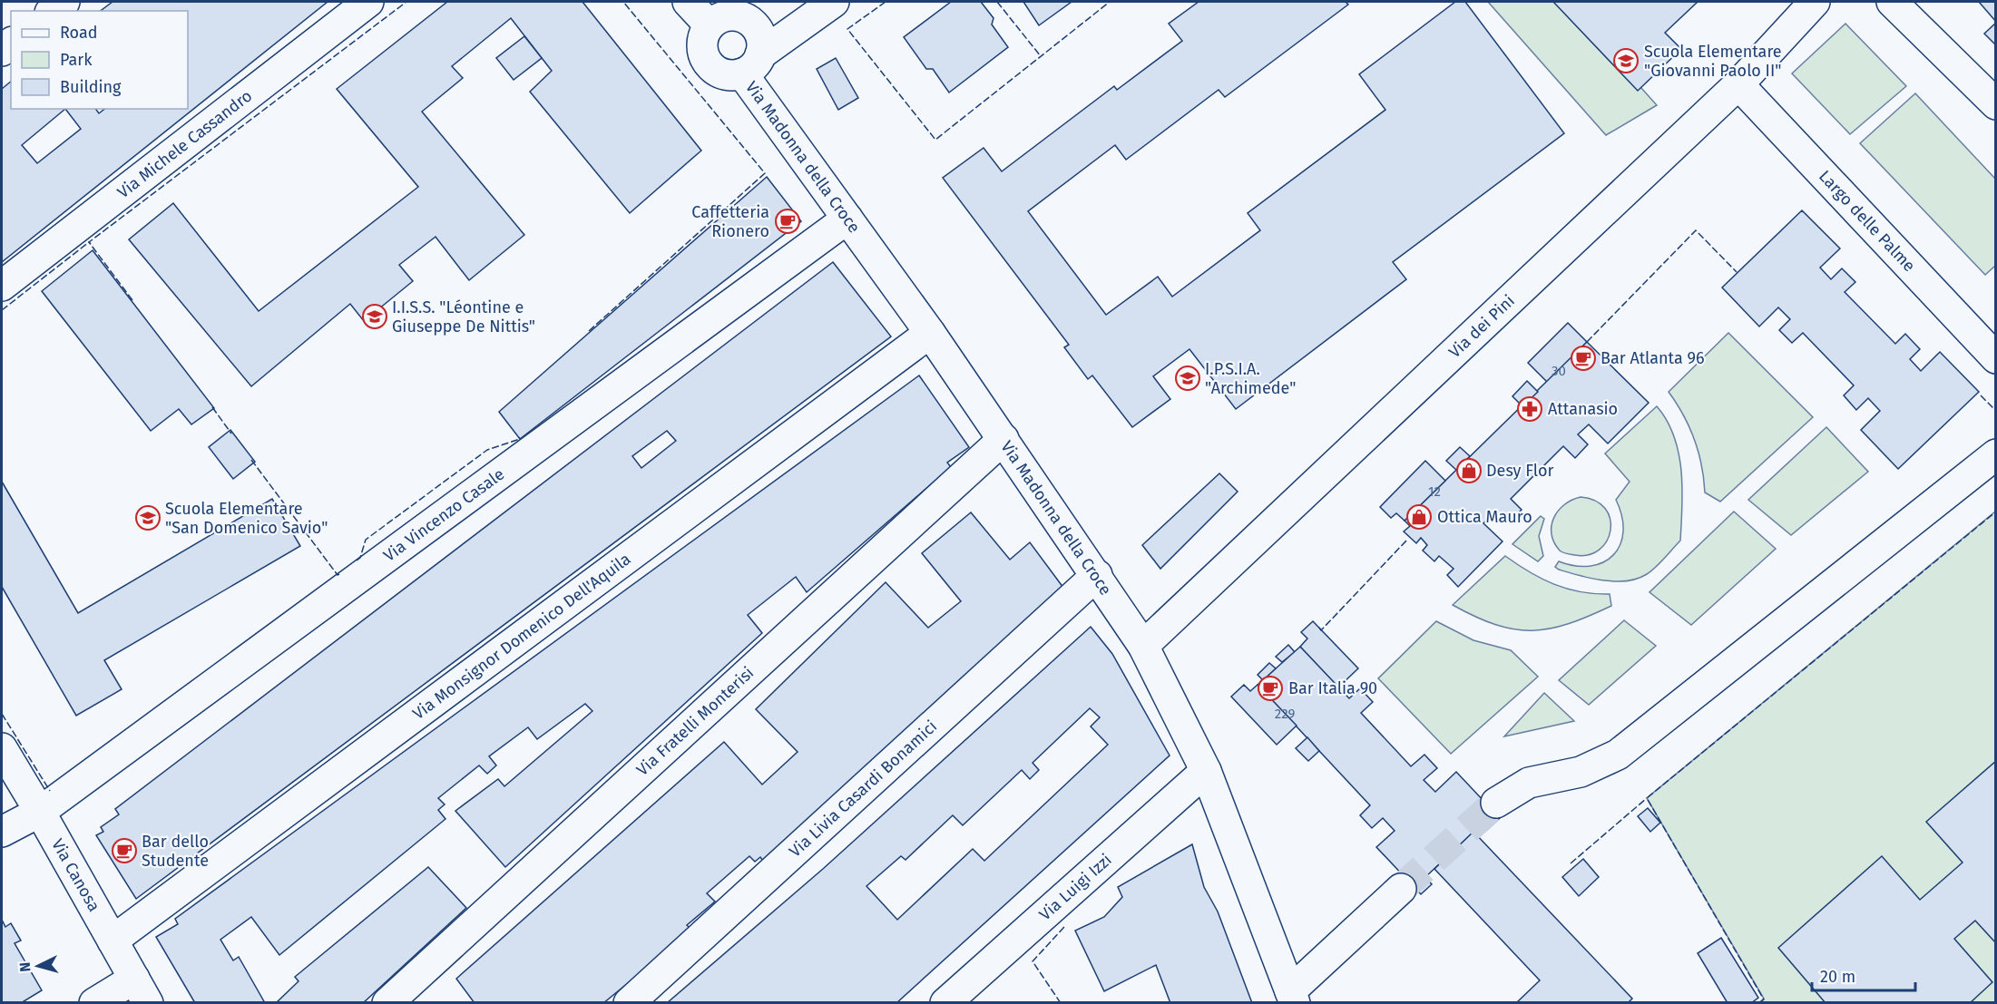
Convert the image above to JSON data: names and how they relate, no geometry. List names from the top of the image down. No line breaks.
{"streets":{"street":["Via Michele Cassandro","Via Madonna della Croce","Largo delle Palme","Via dei Pini","Via Vincenzo Casale","Via Monsignor Domenico Dell'Aquila","Via Fratelli Monterisi","Via Livia Casardi Bonamici","Via Canosa","Via Luigi Izzi"]},"crossings":[["Via Madonna della Croce","Via dei Pini"],["Via Madonna della Croce","Via Vincenzo Casale"],["Via Madonna della Croce","Via Monsignor Domenico Dell'Aquila"],["Via Madonna della Croce","Via Fratelli Monterisi"],["Via Madonna della Croce","Via Livia Casardi Bonamici"],["Via Madonna della Croce","Via Luigi Izzi"],["Largo delle Palme","Via dei Pini"],["Via Vincenzo Casale","Via Canosa"],["Via Monsignor Domenico Dell'Aquila","Via Canosa"]],"places":{"school or university":["Scuola Elementare \"Giovanni Paolo II\"","I.I.S.S. \"Léontine e Giuseppe De Nittis\"","I.P.S.I.A. \"Archimede\"","Scuola Elementare \"San Domenico Savio\""],"cafe":["Caffetteria Rionero","Bar Atlanta 96","Bar Italia 90","Bar dello Studente"],"pharmacy":["Attanasio"],"shop":["Desy Flor","Ottica Mauro"]},"house_numbers":["30","12","229"],"legend":["Road","Park","Building"],"scale_bar":"20 m","north":"left"}
